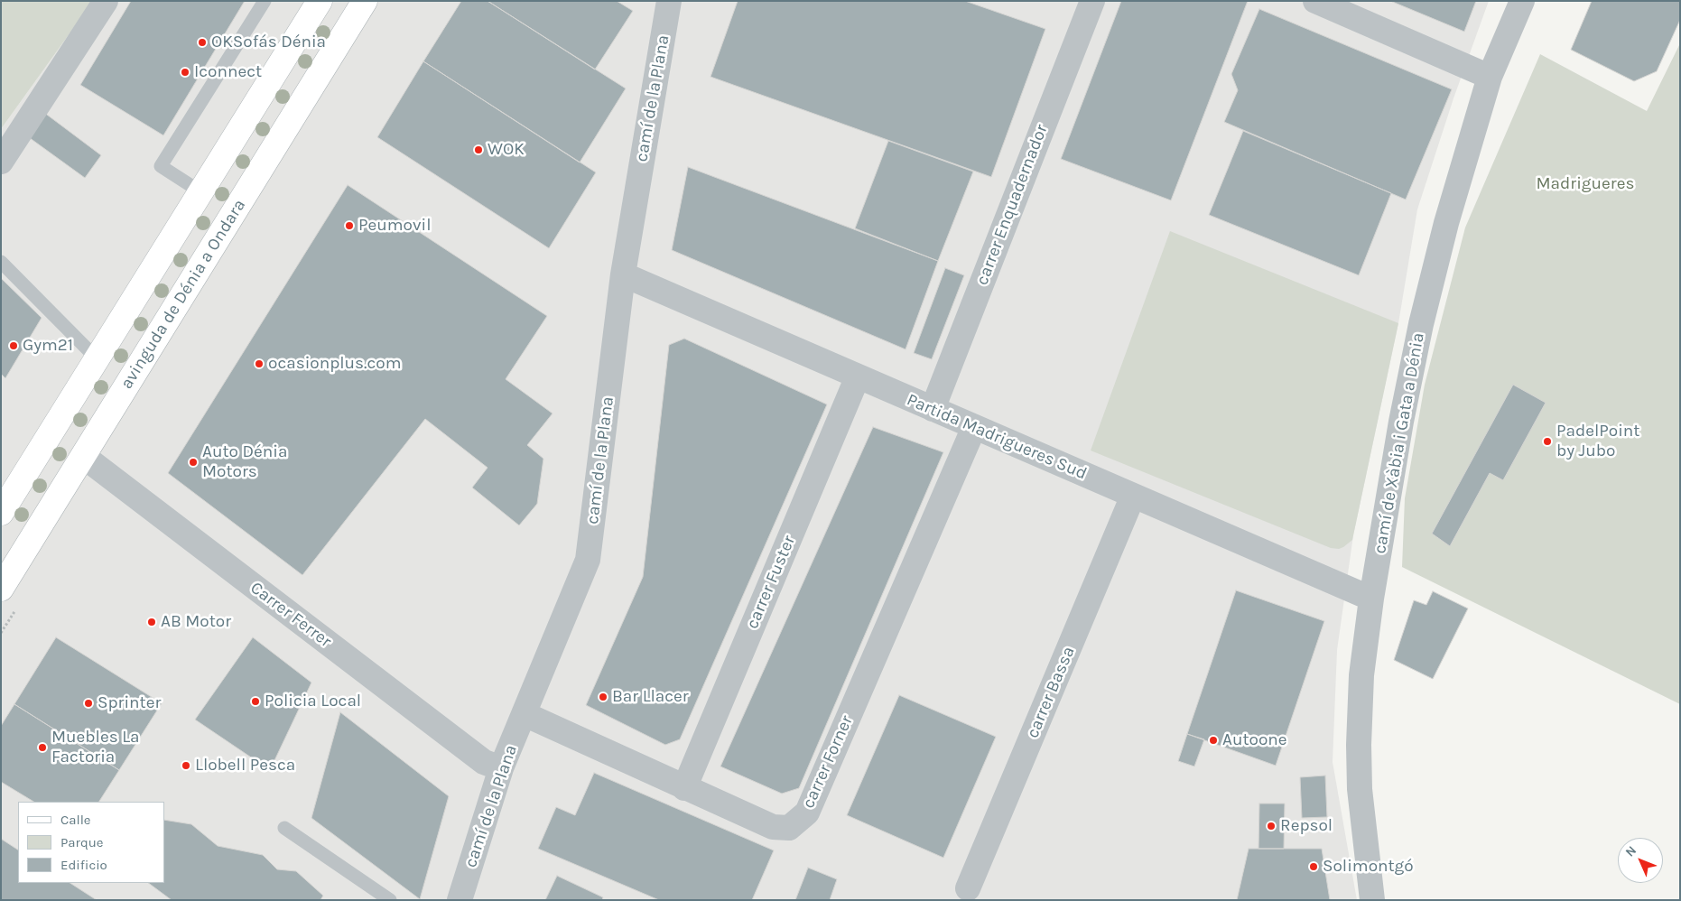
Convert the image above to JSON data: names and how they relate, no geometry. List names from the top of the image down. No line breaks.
{"streets":{"main road":["avinguda de Dénia a Ondara"],"street":["camí de la Plana","carrer Enquadernador","Partida Madrigueres Sud","camí de Xàbia i Gata a Dénia","carrer Fuster","Carrer Ferrer","carrer Bassa","carrer Forner"]},"crossings":[["camí de la Plana","Partida Madrigueres Sud"],["camí de la Plana","Carrer Ferrer"],["camí de la Plana","carrer Forner"],["carrer Enquadernador","Partida Madrigueres Sud"],["avinguda de Dénia a Ondara","Carrer Ferrer"],["Partida Madrigueres Sud","camí de Xàbia i Gata a Dénia"],["Partida Madrigueres Sud","carrer Fuster"],["Partida Madrigueres Sud","carrer Bassa"],["Partida Madrigueres Sud","carrer Forner"],["carrer Fuster","carrer Forner"]],"parks":["Madrigueres"],"places":["OKSofás Dénia","Iconnect","WOK","Peumovil","Gym21","ocasionplus.com","PadelPoint by Jubo","Auto Dénia Motors","AB Motor","Bar Llacer","Policia Local","Sprinter","Autoone","Muebles La Factoria","Llobell Pesca","Repsol","Solimontgó"],"legend":["Calle","Parque","Edificio"],"north":"top left"}
